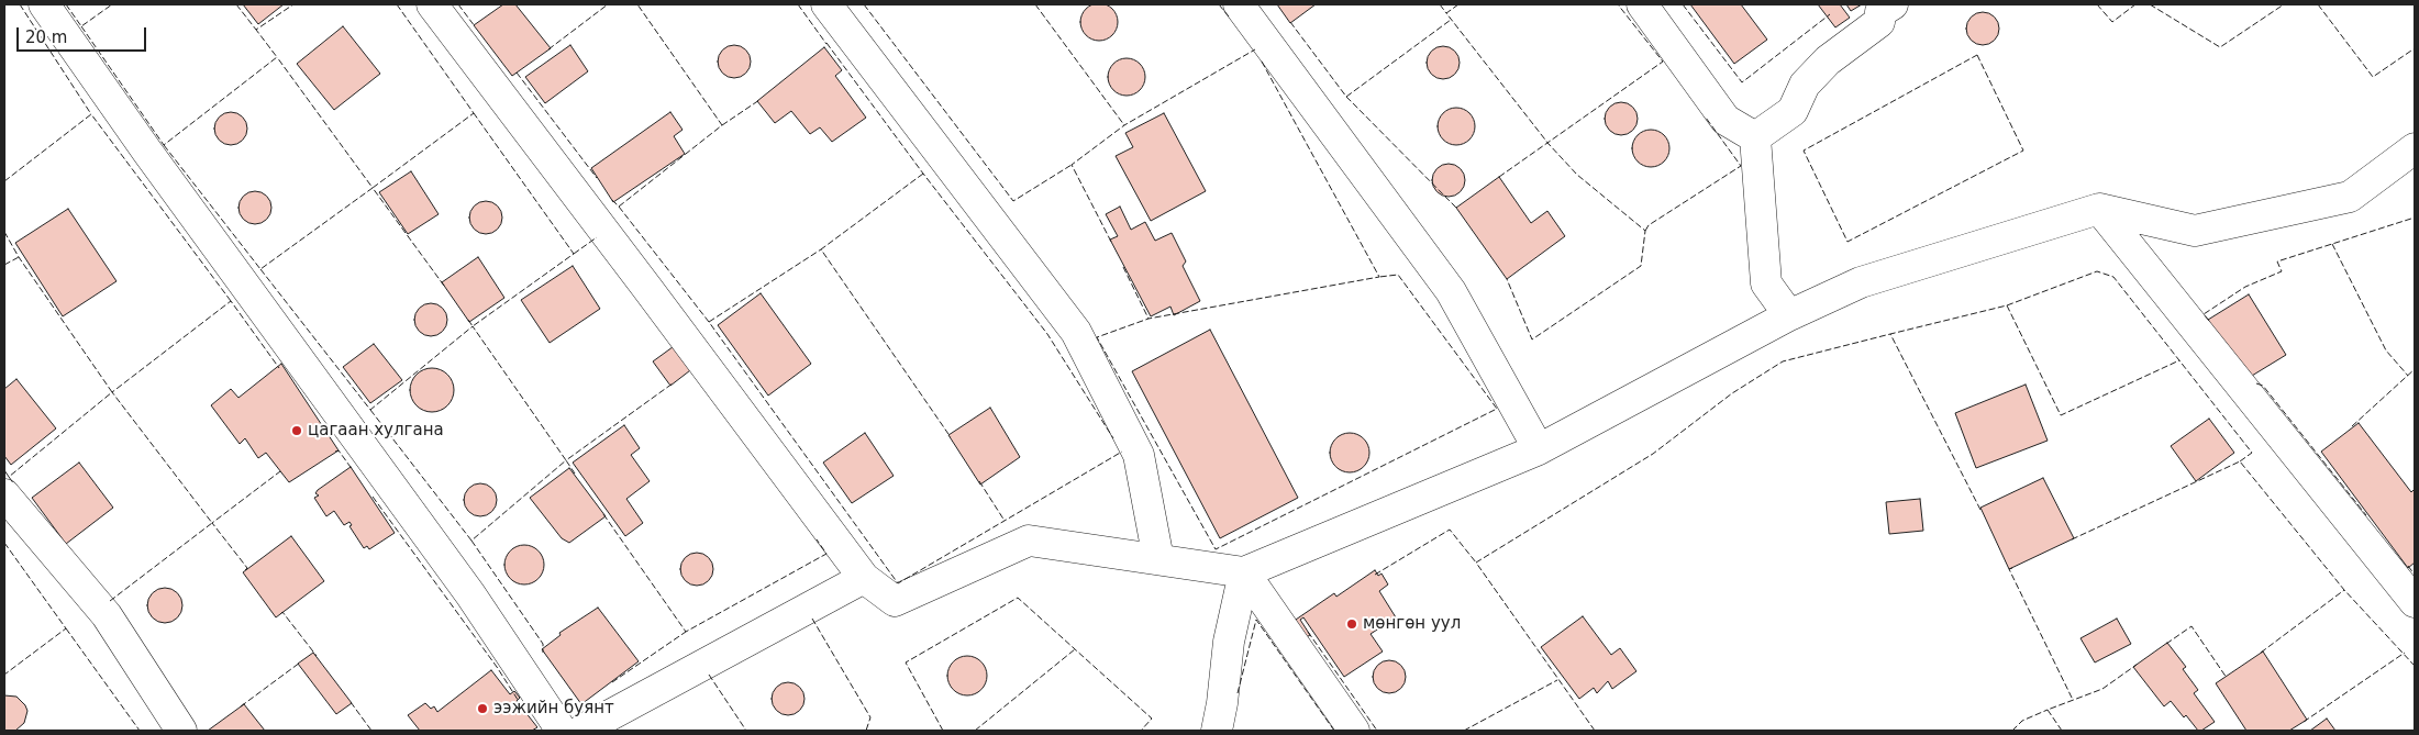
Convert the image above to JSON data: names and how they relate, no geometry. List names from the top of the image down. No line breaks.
{"places":["цагаан хулгана","мөнгөн уул","ээжийн буянт"],"scale_bar":"20 m"}
